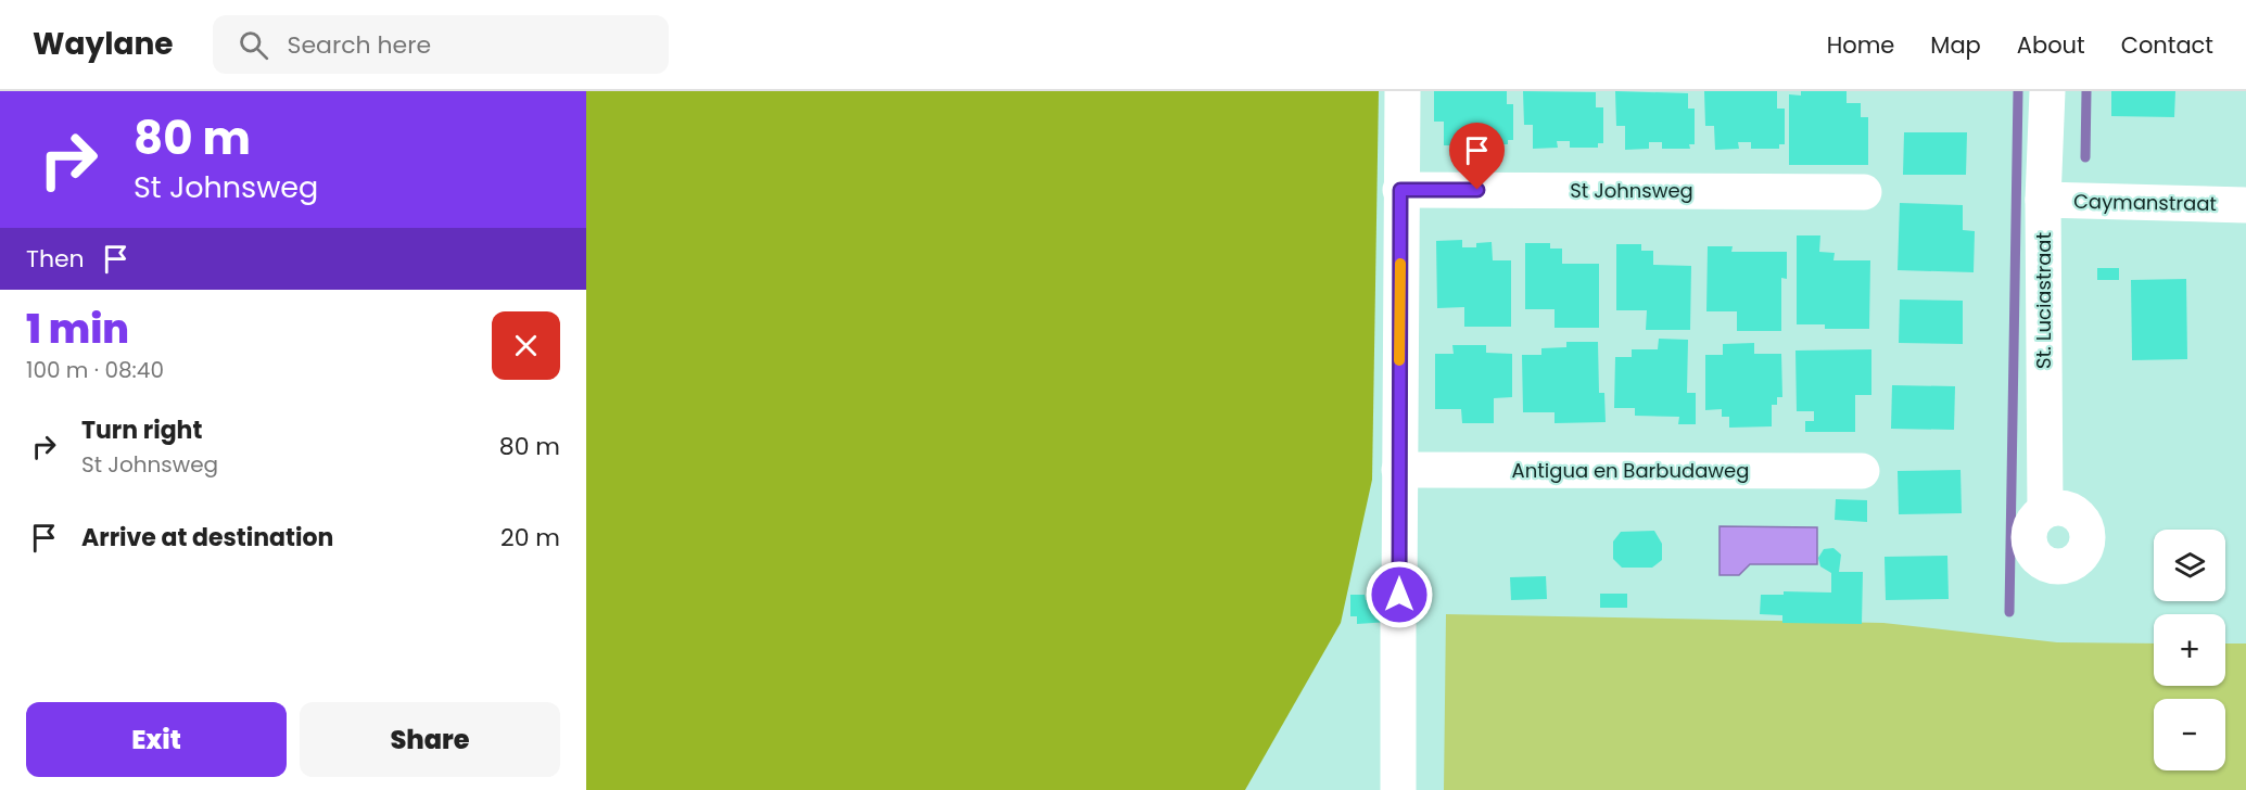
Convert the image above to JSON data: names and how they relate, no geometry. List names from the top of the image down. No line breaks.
{"streets":{"street":["St Johnsweg","Caymanstraat","St. Luciastraat","Antigua en Barbudaweg"]},"crossings":[["Caymanstraat","St. Luciastraat"]],"page":{"header":"Waylane","search":"Search here","nav":["Home","Map","About","Contact"],"turn":["80 m","St Johnsweg"],"then":"Then","heading":["1 min","100 m · 08:40"],"list":[{"name":"Turn right","note":"St Johnsweg","value":"80 m"},{"name":"Arrive at destination","value":"20 m"}],"map_buttons":["+","−"],"buttons":["Exit","Share"]}}
